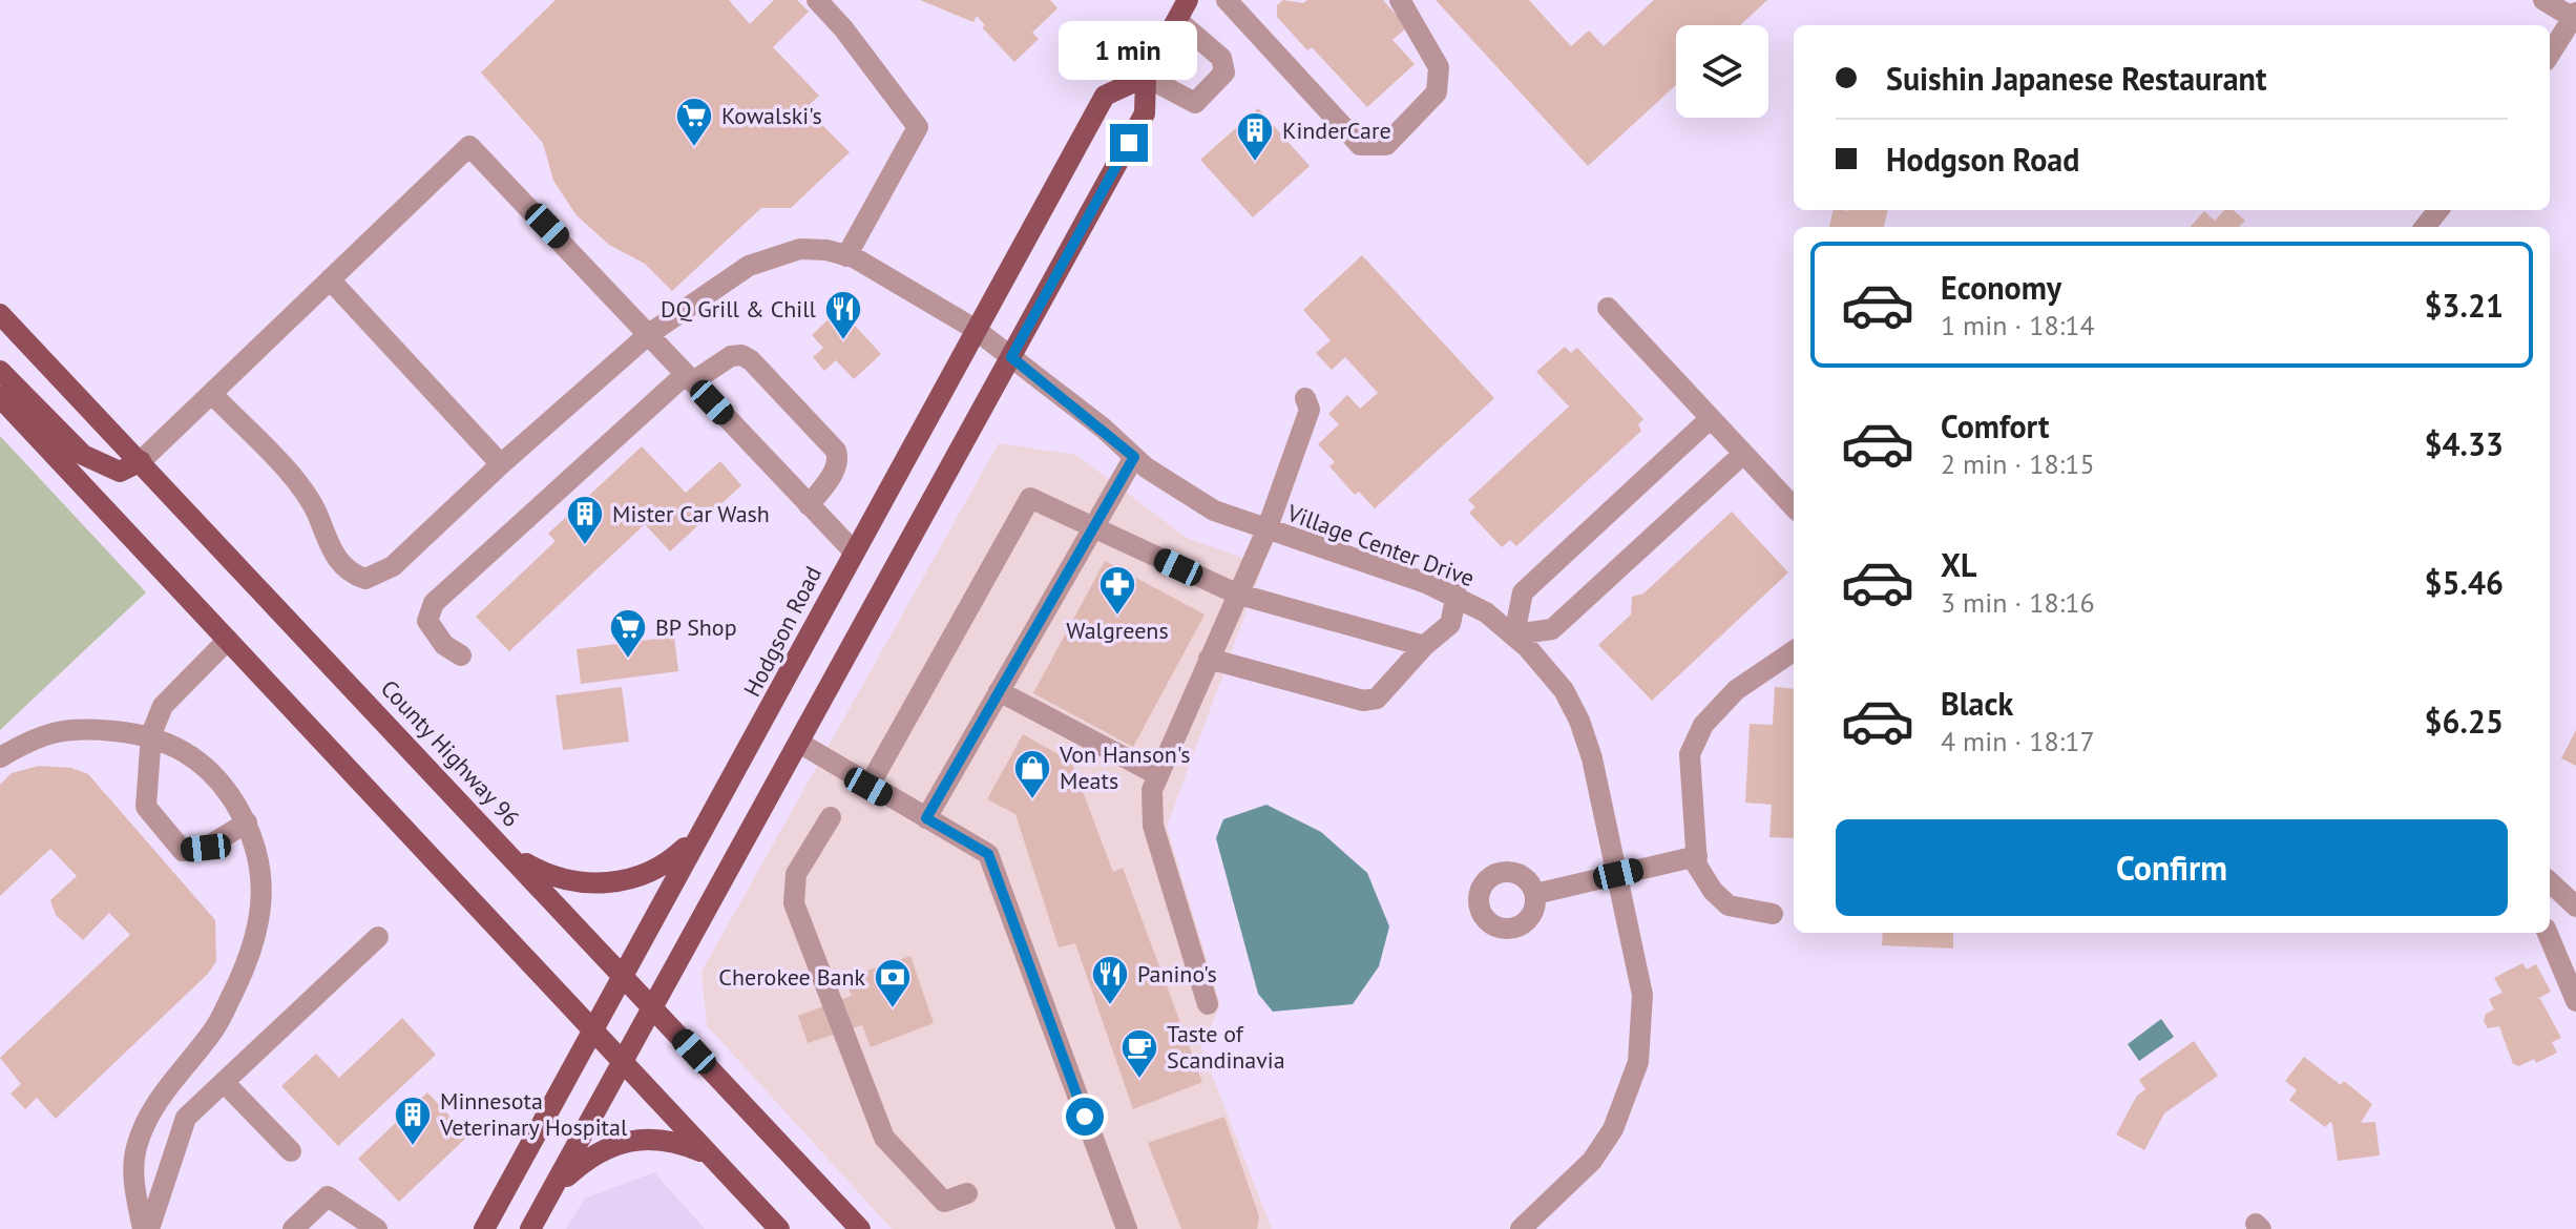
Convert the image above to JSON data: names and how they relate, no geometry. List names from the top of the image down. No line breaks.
{"streets":{"main road":["Hodgson Road","County Highway 96"],"street":["Village Center Drive"]},"crossings":[["Village Center Drive","Hodgson Road"],["Hodgson Road","County Highway 96"]],"places":{"supermarket":["Kowalski's","BP Shop"],"building":["KinderCare","Mister Car Wash","Minnesota Veterinary Hospital"],"restaurant":["DQ Grill & Chill","Panino's"],"pharmacy":["Walgreens"],"shop":["Von Hanson's Meats"],"bank":["Cherokee Bank"],"cafe":["Taste of Scandinavia"]},"page":{"bubble":"1 min","banner":["Suishin Japanese Restaurant","Hodgson Road"],"list":[{"name":"Economy","note":"1 min · 18:14","value":"$3.21"},{"name":"Comfort","note":"2 min · 18:15","value":"$4.33"},{"name":"XL","note":"3 min · 18:16","value":"$5.46"},{"name":"Black","note":"4 min · 18:17","value":"$6.25"}],"buttons":"Confirm"}}
